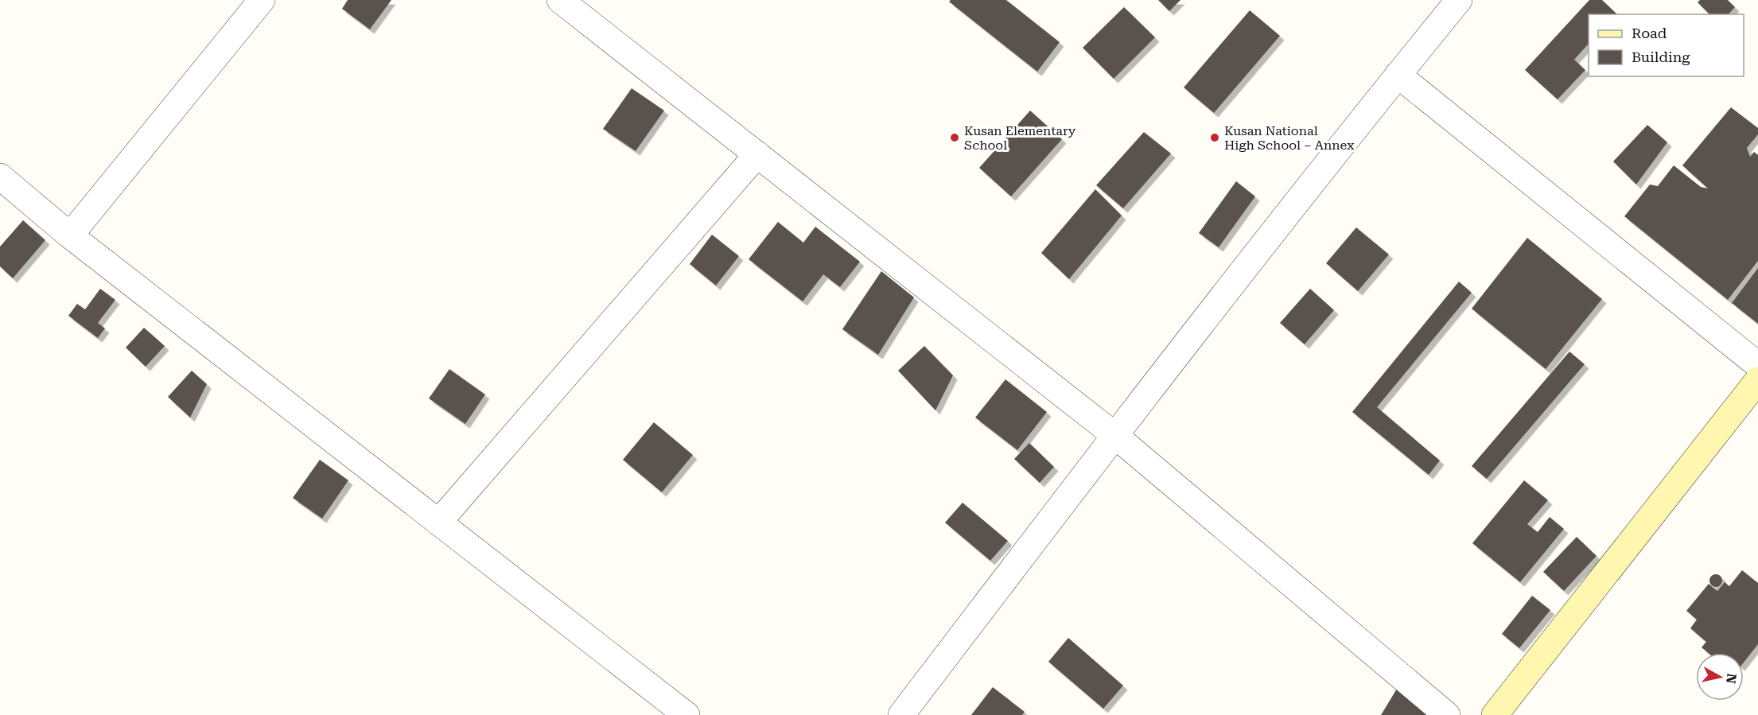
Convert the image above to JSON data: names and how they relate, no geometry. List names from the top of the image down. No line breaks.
{"places":["Kusan Elementary School","Kusan National High School – Annex"],"legend":["Road","Building"],"north":"right"}
